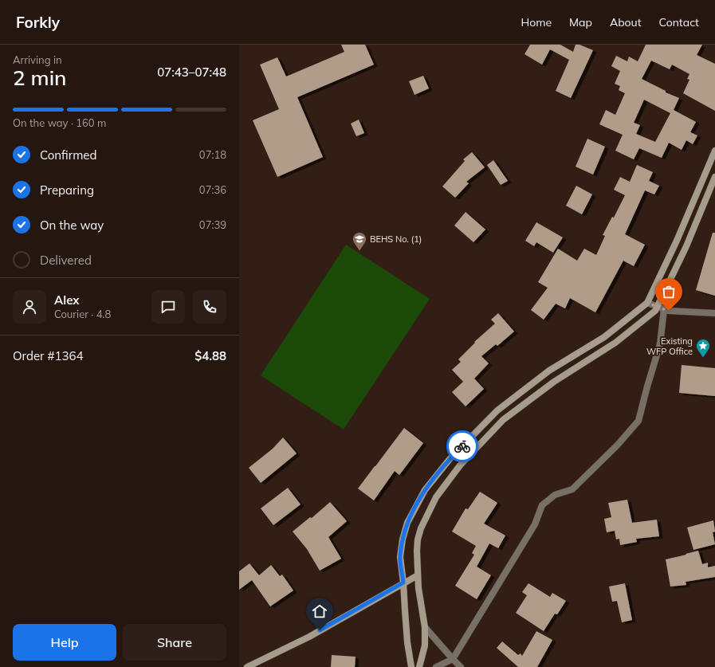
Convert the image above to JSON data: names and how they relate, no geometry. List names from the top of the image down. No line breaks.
{"places":{"school or university":["BEHS No. (1)"],"place":["Existing WFP Office"]},"page":{"header":"Forkly","nav":["Home","Map","About","Contact"],"heading":["2 min","Arriving in","07:43–07:48"],"panel":["Alex","Courier · 4.8","Order #1364","$4.88"],"bar":"On the way · 160 m","list":[["Confirmed","07:18"],["Preparing","07:36"],["On the way","07:39"],"Delivered"],"buttons":["Help","Share"]}}
